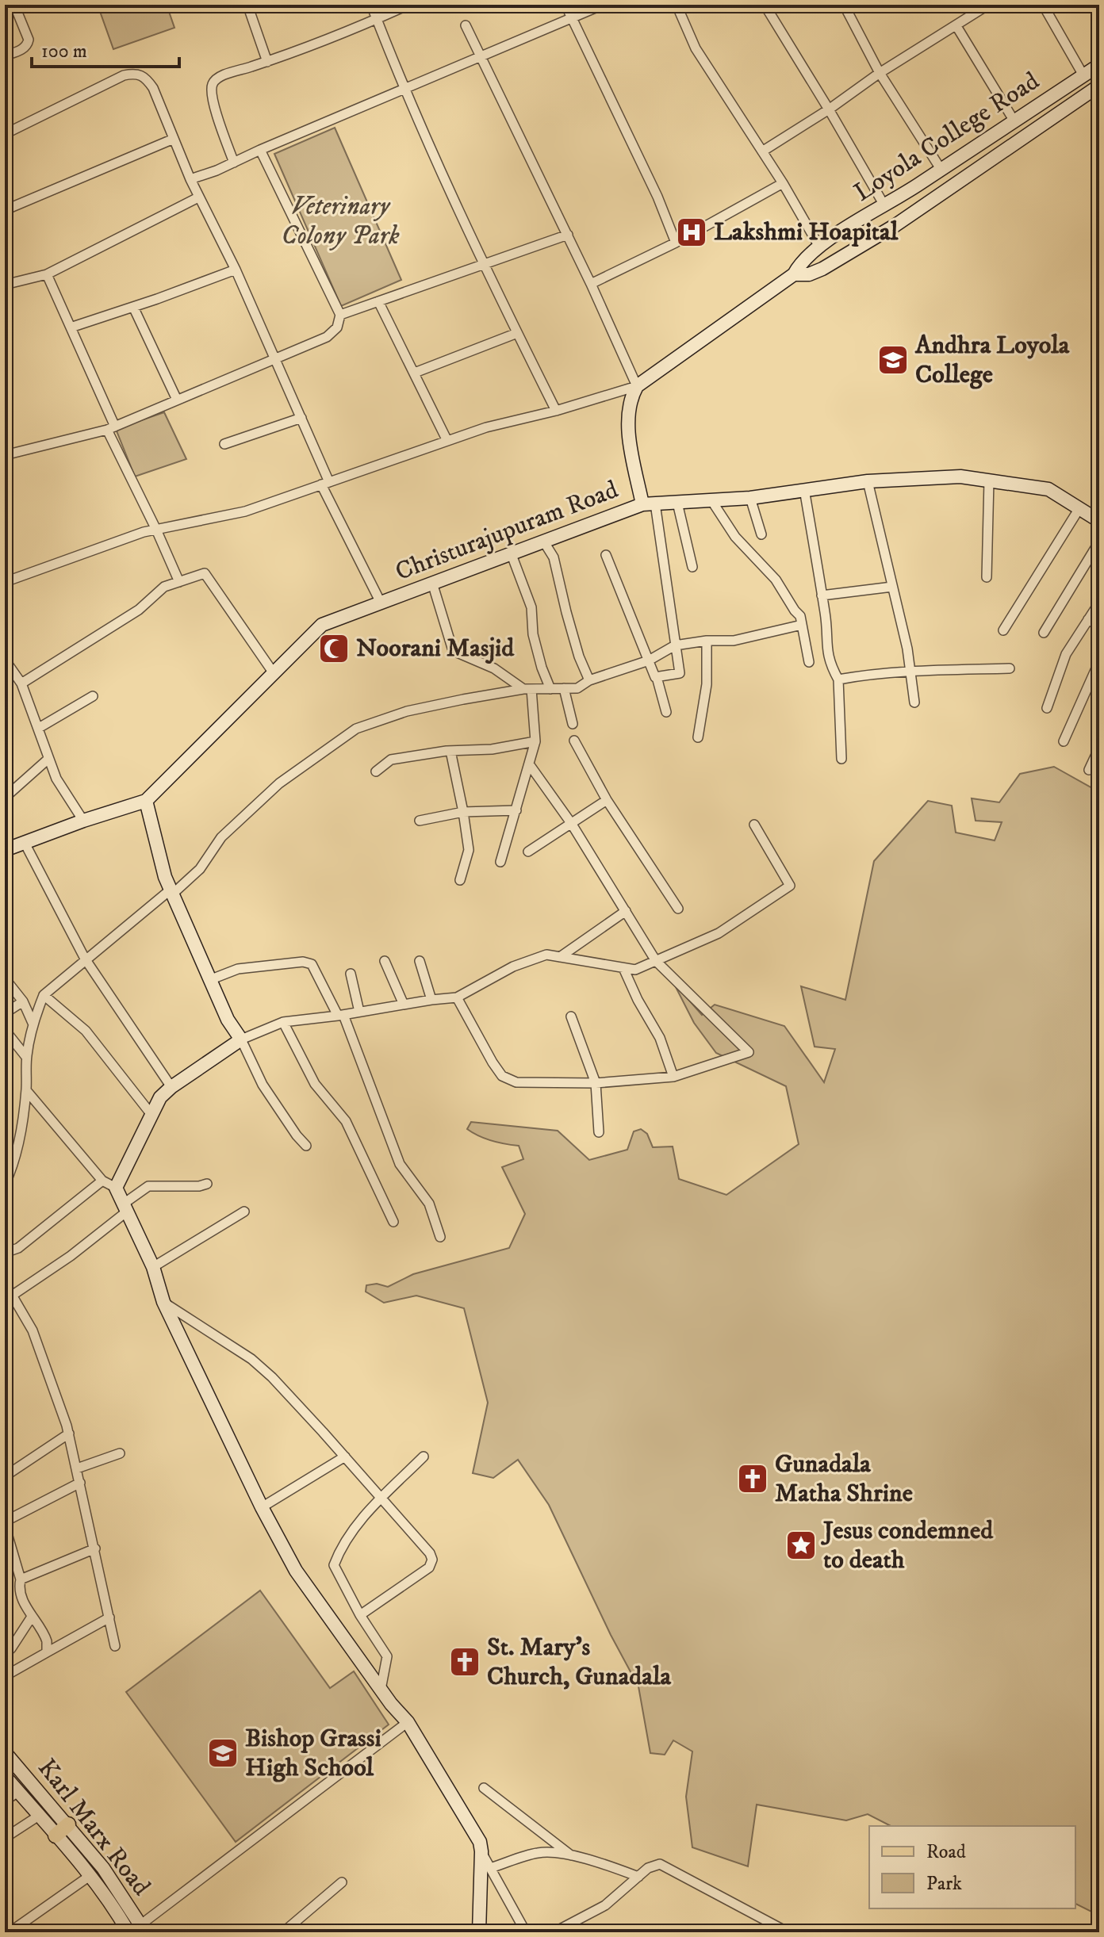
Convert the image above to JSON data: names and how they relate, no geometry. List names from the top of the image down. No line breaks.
{"streets":{"street":["Loyola College Road","Christurajupuram Road","Karl Marx Road"]},"parks":["Veterinary Colony Park"],"places":{"hospital":["Lakshmi Hoapital"],"school or university":["Andhra Loyola College","Bishop Grassi High School"],"mosque":["Noorani Masjid"],"church":["Gunadala Matha Shrine","St. Mary's Church, Gunadala"],"place":["Jesus condemned to death"]},"legend":["Road","Park"],"scale_bar":"100 m"}
